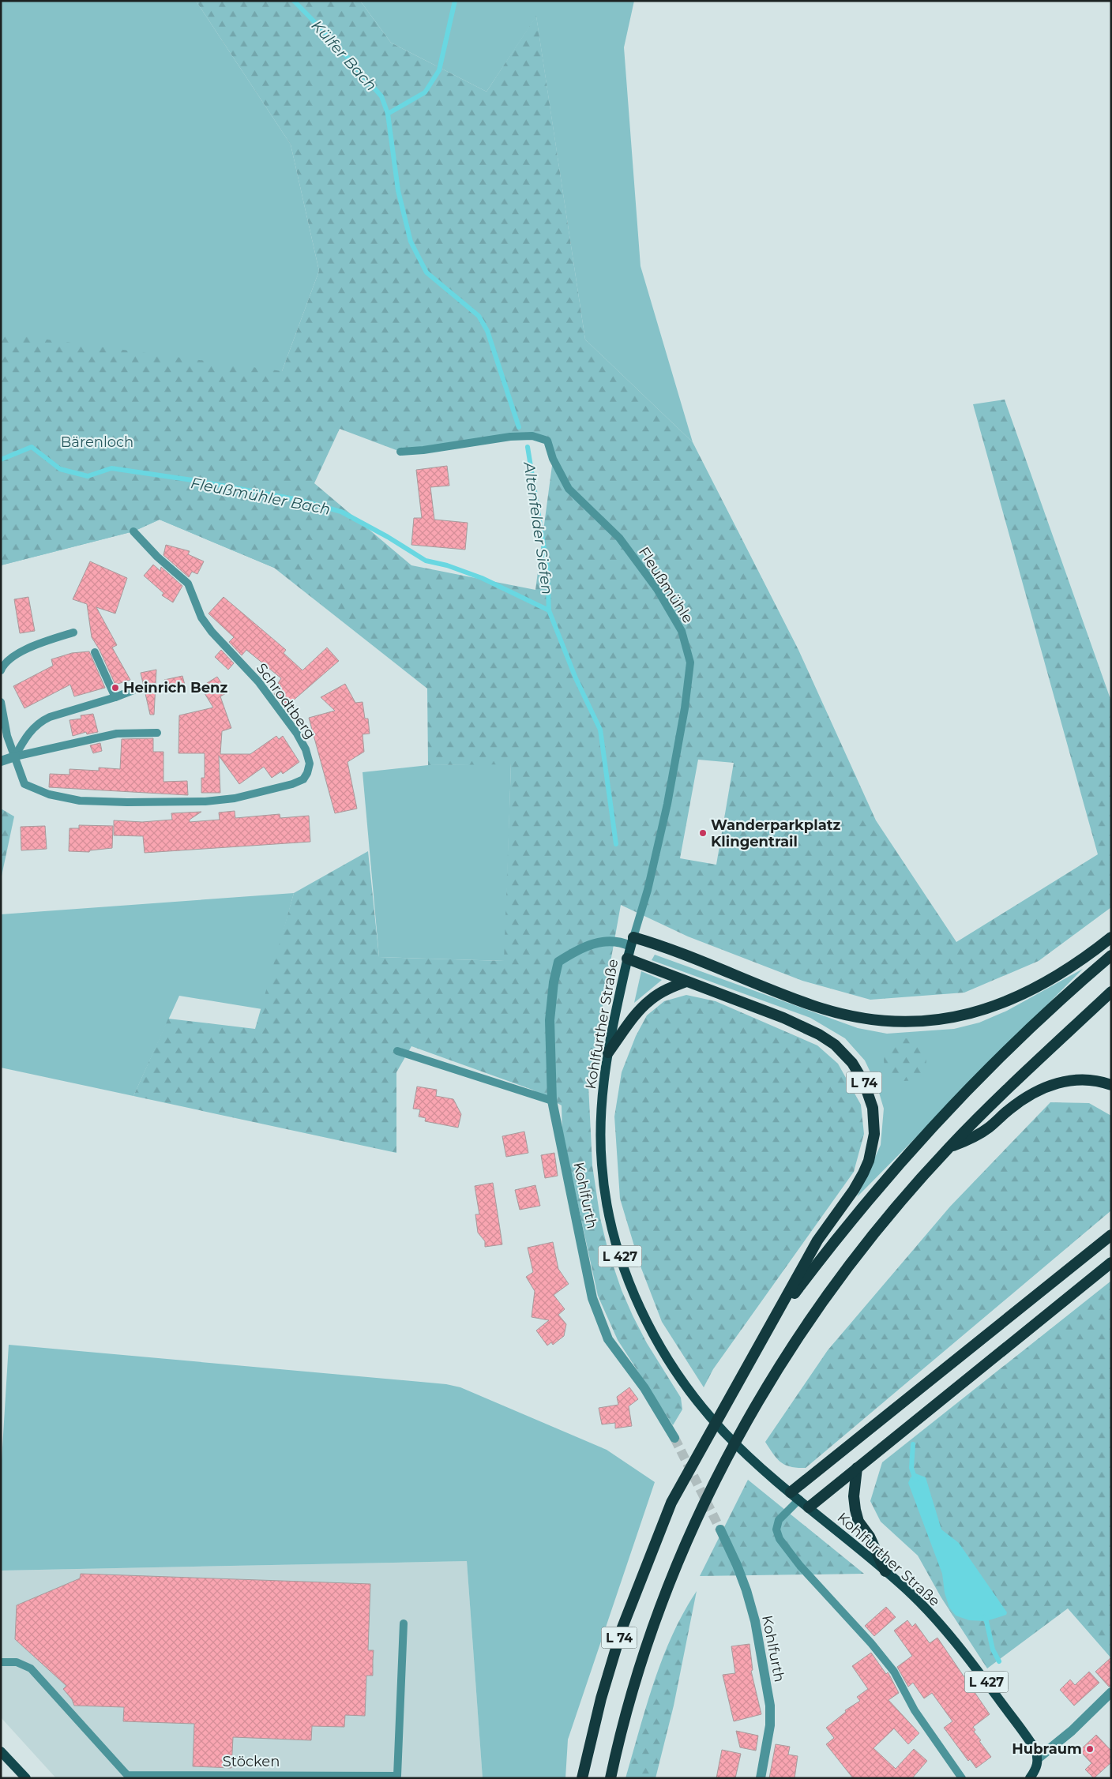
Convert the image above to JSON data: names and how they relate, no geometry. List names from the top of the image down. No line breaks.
{"streets":{"highway":["L 74"],"main road":["Kohlfurther Straße","L 427"],"street":["Kohlfurth"],"lane":["Fleußmühle","Schrodtberg","Stöcken"]},"crossings":[["Fleußmühle","Kohlfurther Straße"],["Fleußmühle","Kohlfurth"],["Kohlfurther Straße","L 74"],["Kohlfurther Straße","Kohlfurth"]],"water":["Külfer Bach","Fleußmühler Bach","Altenfelder Siefen"],"parks":["Bärenloch"],"places":["Heinrich Benz","Wanderparkplatz Klingentrail","Hubraum"]}
